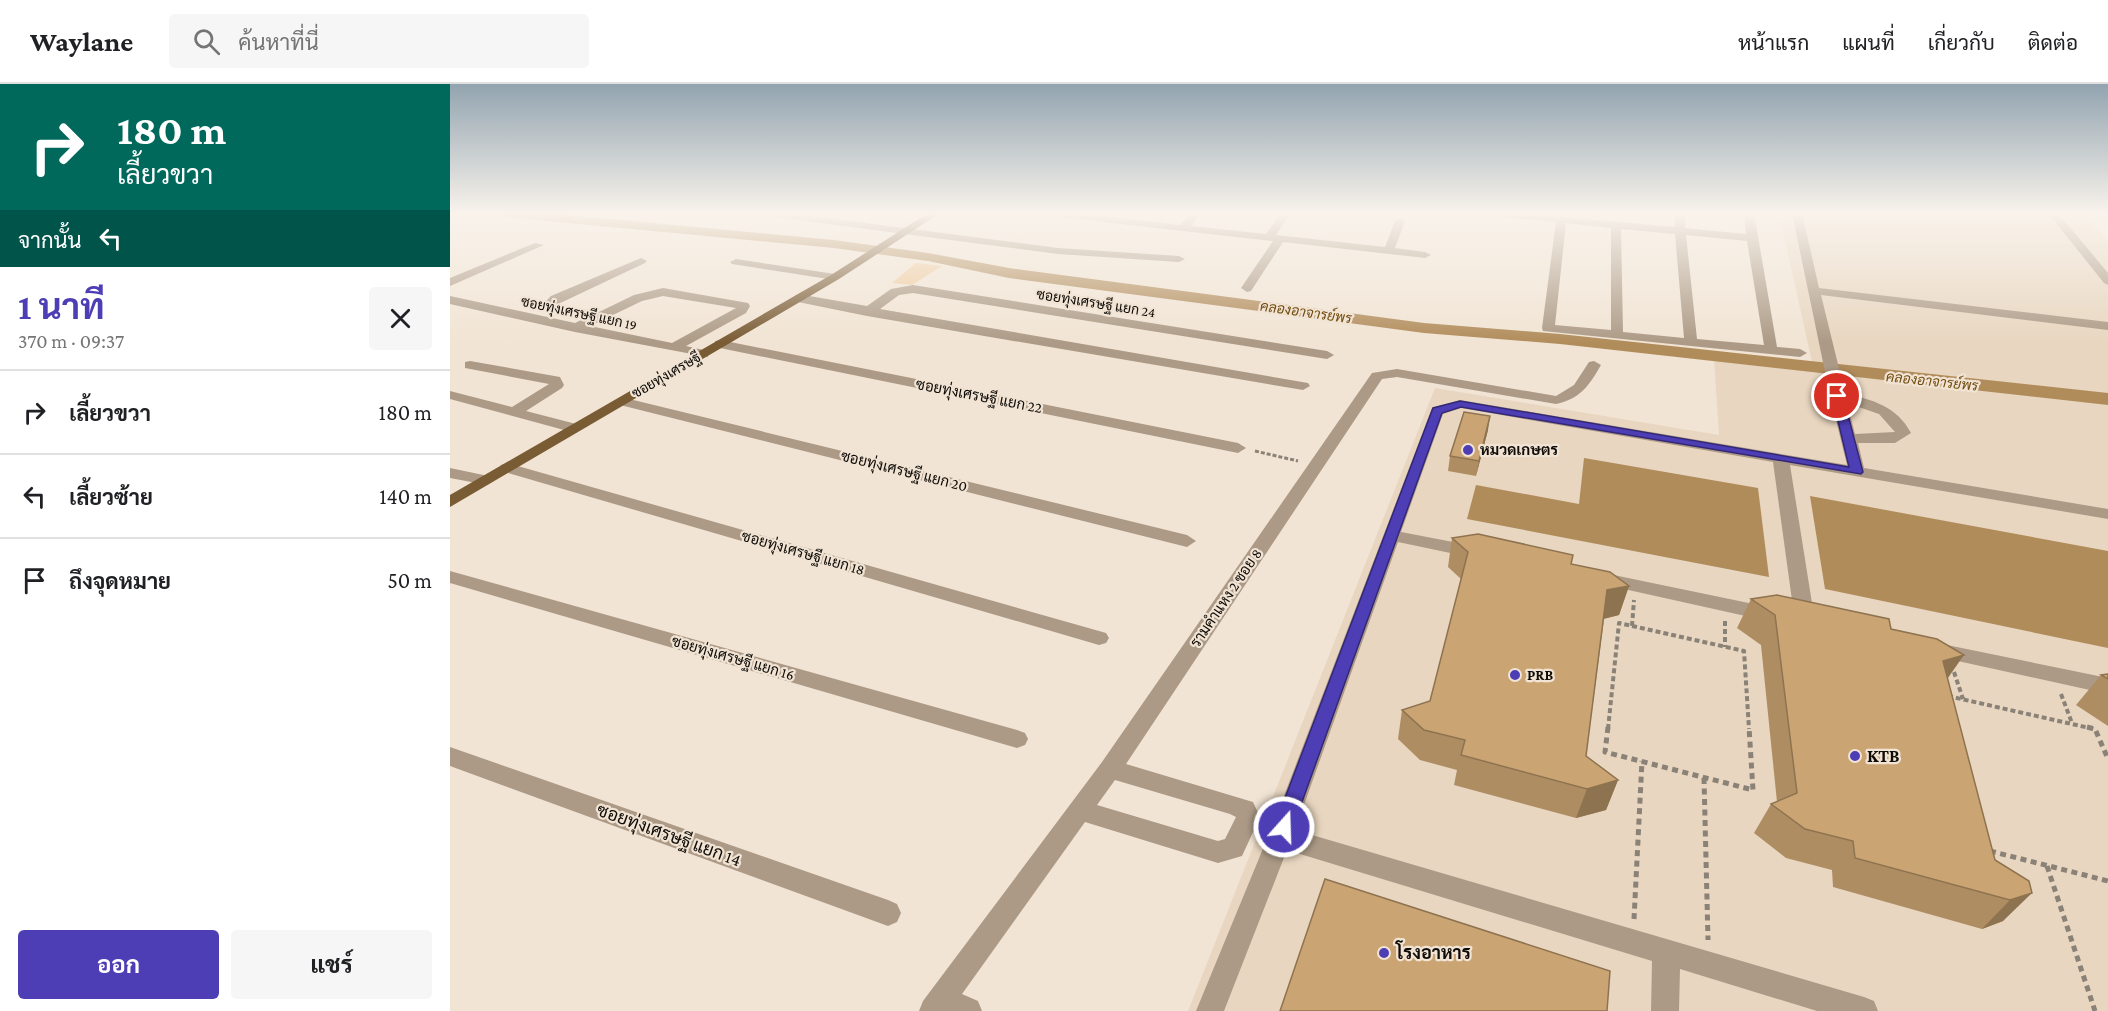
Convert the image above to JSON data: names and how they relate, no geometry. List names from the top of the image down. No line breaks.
{"streets":{"main road":["ซอยทุ่งเศรษฐี"],"street":["ซอยทุ่งเศรษฐี แยก 24","ซอยทุ่งเศรษฐี แยก 19","ซอยทุ่งเศรษฐี แยก 22","ซอยทุ่งเศรษฐี แยก 20","ซอยทุ่งเศรษฐี แยก 18","รามคำแหง 2 ซอย 8","ซอยทุ่งเศรษฐี แยก 16","ซอยทุ่งเศรษฐี แยก 14"]},"crossings":[["ซอยทุ่งเศรษฐี แยก 19","ซอยทุ่งเศรษฐี"],["ซอยทุ่งเศรษฐี","ซอยทุ่งเศรษฐี แยก 22"],["ซอยทุ่งเศรษฐี","ซอยทุ่งเศรษฐี แยก 20"],["ซอยทุ่งเศรษฐี","ซอยทุ่งเศรษฐี แยก 18"]],"water":["คลองอาจารย์พร"],"places":["หมวดเกษตร","PRB","KTB","โรงอาหาร"],"page":{"header":"Waylane","search":"ค้นหาที่นี่","nav":["หน้าแรก","แผนที่","เกี่ยวกับ","ติดต่อ"],"turn":["180 m","เลี้ยวขวา"],"then":"จากนั้น","heading":["1 นาที","370 m · 09:37"],"list":[{"name":"เลี้ยวขวา","value":"180 m"},{"name":"เลี้ยวซ้าย","value":"140 m"},{"name":"ถึงจุดหมาย","value":"50 m"}],"buttons":["ออก","แชร์"]}}
